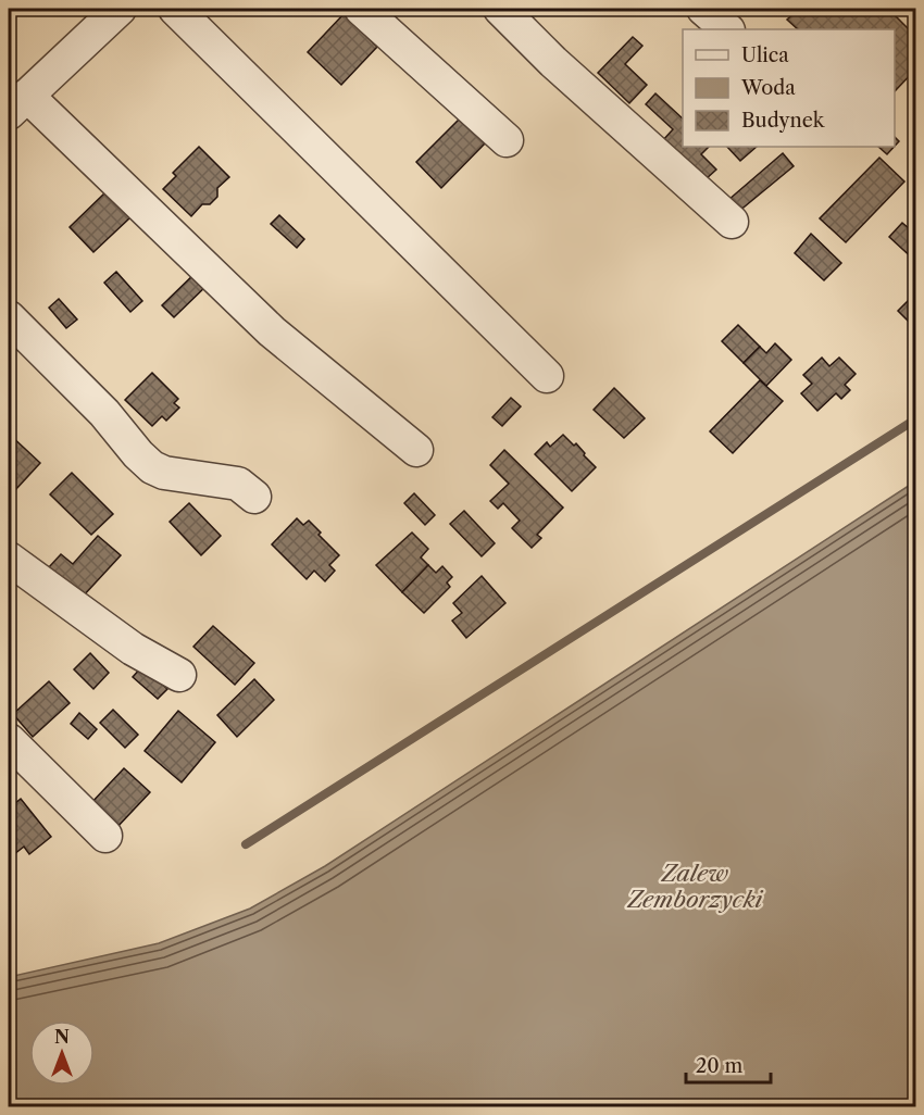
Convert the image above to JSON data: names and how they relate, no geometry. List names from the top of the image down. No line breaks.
{"water":["Zalew Zemborzycki"],"legend":["Ulica","Woda","Budynek"],"scale_bar":"20 m","north":"top"}
